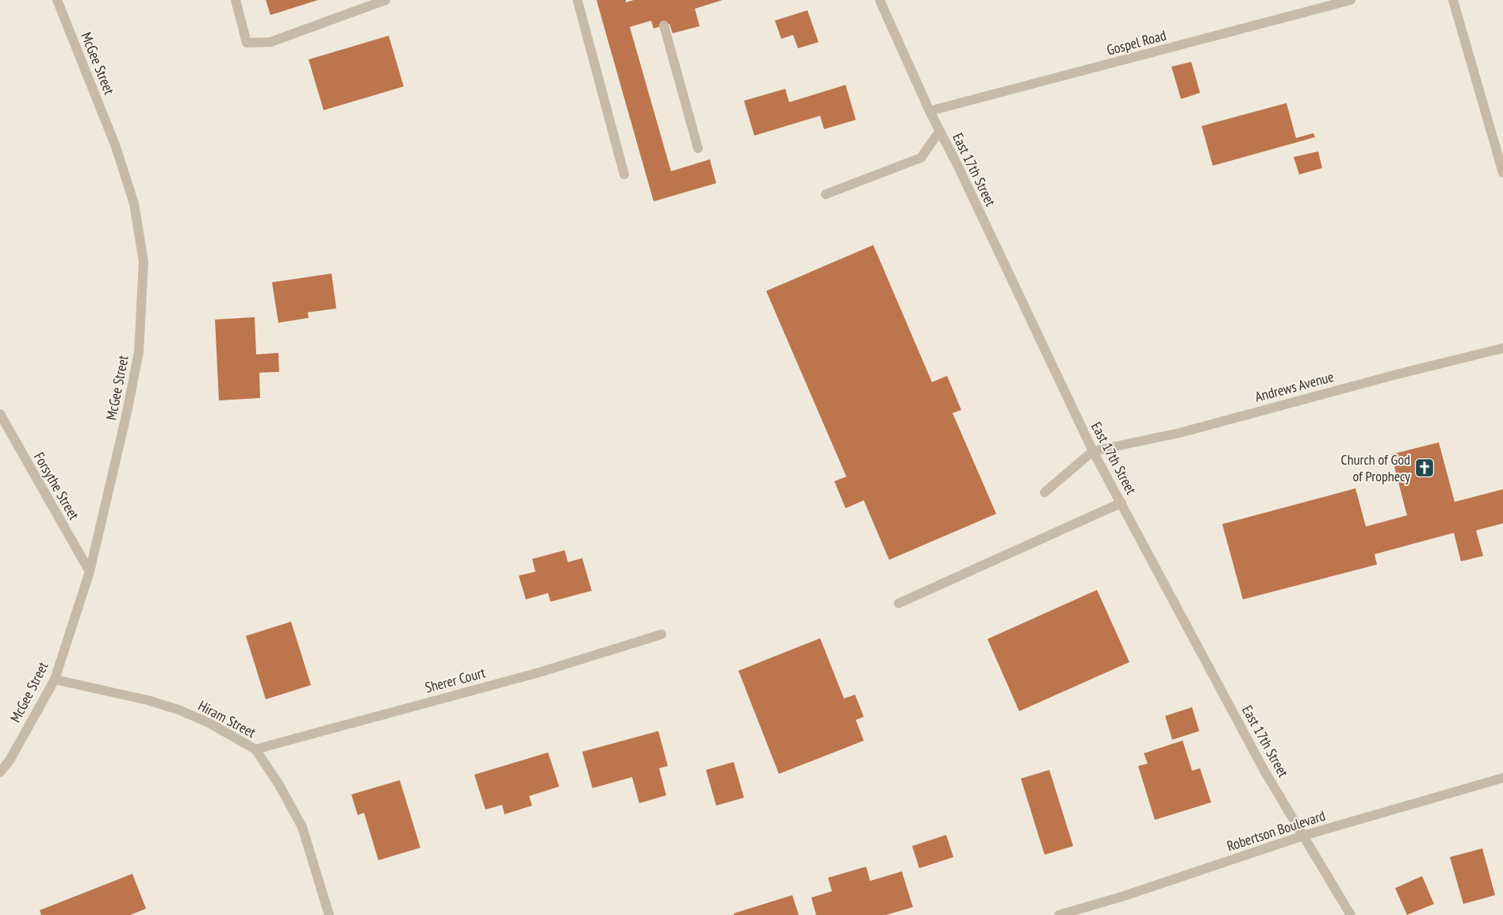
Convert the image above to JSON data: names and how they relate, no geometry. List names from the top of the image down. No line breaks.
{"streets":{"street":["Gospel Road","McGee Street","East 17th Street","Andrews Avenue","Forsythe Street","Sherer Court","Hiram Street","Robertson Boulevard"]},"crossings":[["Gospel Road","East 17th Street"],["McGee Street","Forsythe Street"],["McGee Street","Hiram Street"],["East 17th Street","Andrews Avenue"],["East 17th Street","Robertson Boulevard"],["Sherer Court","Hiram Street"]],"places":{"church":["Church of God of Prophecy"]}}
